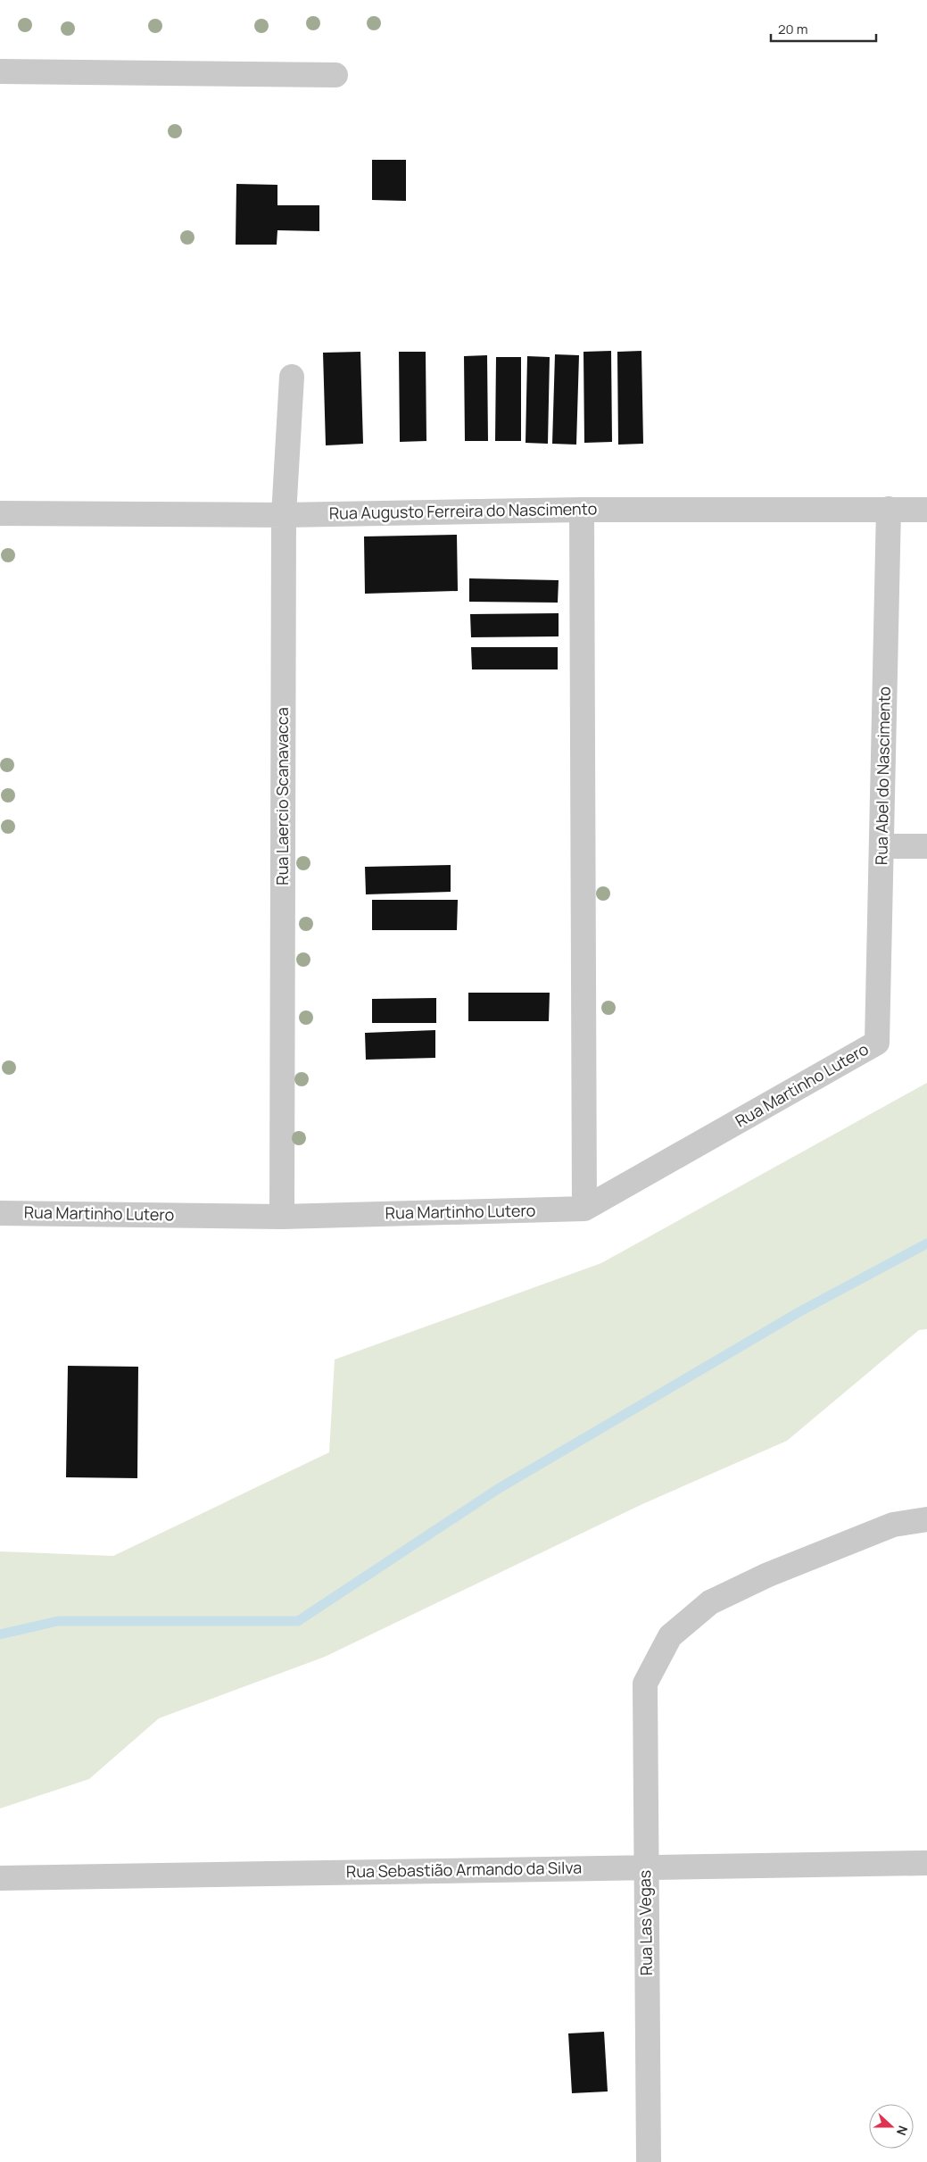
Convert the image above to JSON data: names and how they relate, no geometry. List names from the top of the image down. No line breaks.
{"streets":{"street":["Rua Augusto Ferreira do Nascimento","Rua Abel do Nascimento","Rua Laercio Scanavacca","Rua Martinho Lutero","Rua Sebastião Armando da Silva","Rua Las Vegas"]},"crossings":[["Rua Augusto Ferreira do Nascimento","Rua Abel do Nascimento"],["Rua Augusto Ferreira do Nascimento","Rua Laercio Scanavacca"],["Rua Abel do Nascimento","Rua Martinho Lutero"],["Rua Laercio Scanavacca","Rua Martinho Lutero"],["Rua Sebastião Armando da Silva","Rua Las Vegas"]],"scale_bar":"20 m","north":"right"}
